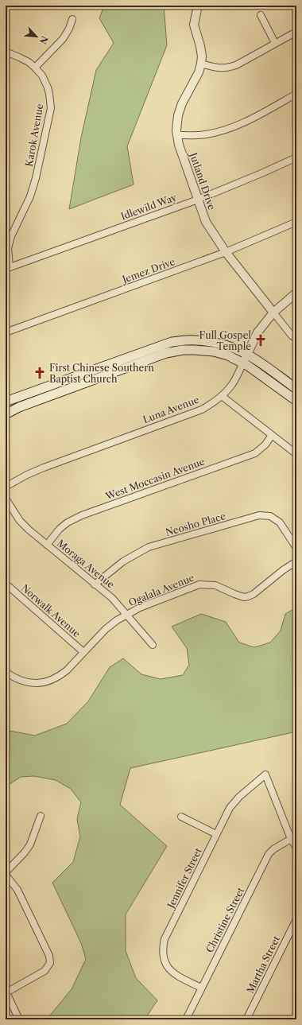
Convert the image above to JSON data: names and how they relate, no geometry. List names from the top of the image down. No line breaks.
{"streets":{"street":["Karok Avenue","Jutland Drive","Idlewild Way","Jemez Drive","Luna Avenue","West Moccasin Avenue","Neosho Place","Moraga Avenue","Ogalala Avenue","Norwalk Avenue","Jennifer Street","Christine Street","Martha Street"]},"crossings":[["Karok Avenue","Idlewild Way"],["Jutland Drive","Idlewild Way"],["Jutland Drive","Jemez Drive"],["Jutland Drive","Luna Avenue"],["West Moccasin Avenue","Moraga Avenue"],["Neosho Place","Moraga Avenue"],["Moraga Avenue","Ogalala Avenue"],["Ogalala Avenue","Norwalk Avenue"],["Jennifer Street","Christine Street"]],"places":{"church":["Full Gospel Temple","First Chinese Southern Baptist Church"]},"north":"bottom right"}
